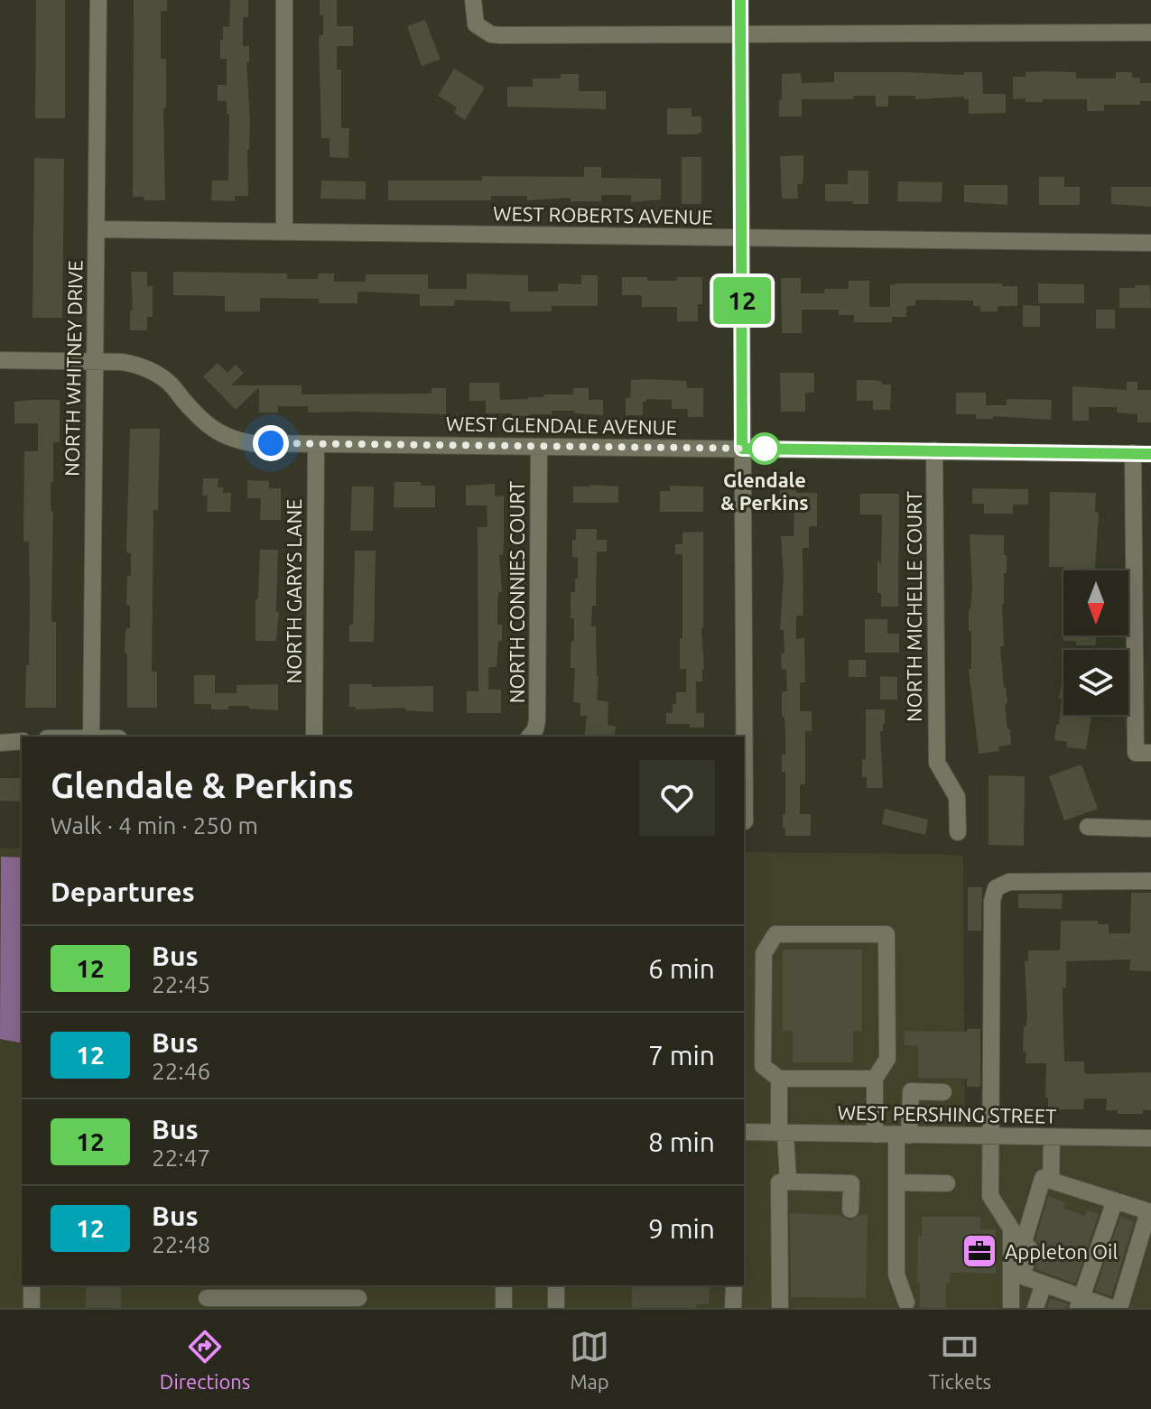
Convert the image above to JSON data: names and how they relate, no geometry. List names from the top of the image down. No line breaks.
{"streets":{"street":["WEST ROBERTS AVENUE","NORTH WHITNEY DRIVE","WEST GLENDALE AVENUE","NORTH GARYS LANE","NORTH CONNIES COURT","NORTH MICHELLE COURT","WEST PERSHING STREET"]},"crossings":[["WEST ROBERTS AVENUE","NORTH WHITNEY DRIVE"],["NORTH WHITNEY DRIVE","WEST GLENDALE AVENUE"],["WEST GLENDALE AVENUE","NORTH GARYS LANE"],["WEST GLENDALE AVENUE","NORTH CONNIES COURT"],["WEST GLENDALE AVENUE","NORTH MICHELLE COURT"]],"places":{"other":["Glendale & Perkins"],"office":["Appleton Oil"]},"lines":["bus line 12"],"north":"bottom","page":{"on_map":"12","heading":[["Glendale & Perkins","Walk · 4 min · 250 m"],"Departures"],"list":[{"mark":"12","name":"Bus","note":"22:45","value":"6 min"},{"mark":"12","name":"Bus","note":"22:46","value":"7 min"},{"mark":"12","name":"Bus","note":"22:47","value":"8 min"},{"mark":"12","name":"Bus","note":"22:48","value":"9 min"}],"tabs":["Directions","Map","Tickets"]}}
